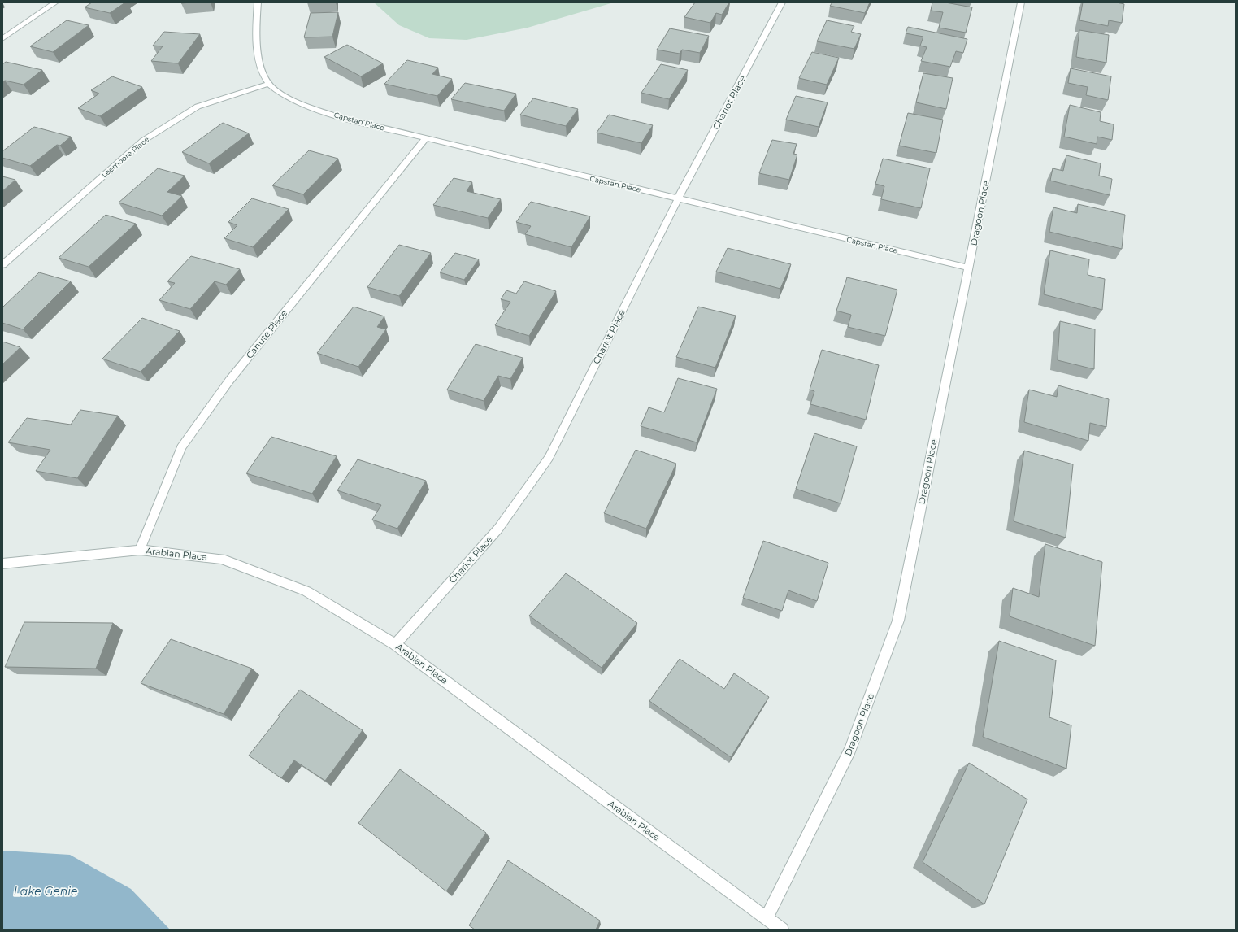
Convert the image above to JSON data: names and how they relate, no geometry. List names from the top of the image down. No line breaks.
{"streets":{"street":["Chariot Place","Capstan Place","Leemoore Place","Dragoon Place","Canute Place","Arabian Place"]},"crossings":[["Chariot Place","Capstan Place"],["Chariot Place","Arabian Place"],["Capstan Place","Leemoore Place"],["Capstan Place","Dragoon Place"],["Capstan Place","Canute Place"],["Dragoon Place","Arabian Place"],["Canute Place","Arabian Place"]],"water":["Lake Genie"]}
